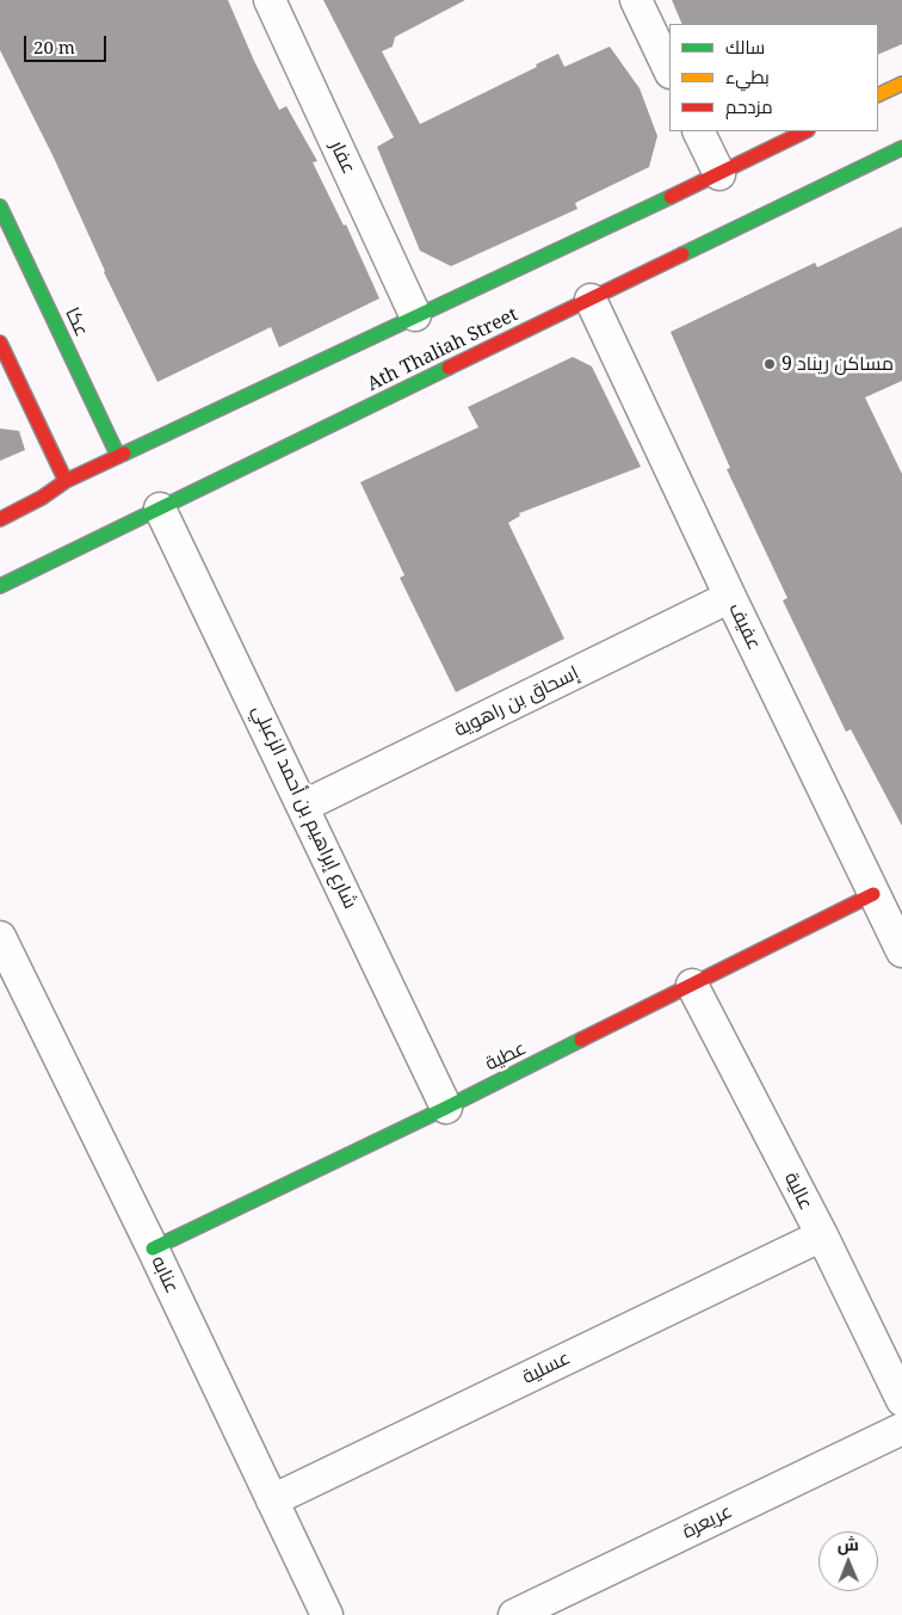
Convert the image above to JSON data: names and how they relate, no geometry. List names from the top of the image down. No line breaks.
{"streets":{"street":["عفار","عكا","Ath Thaliah Street","عفيف","إسحاق بن راهوية","شارع إبراهيم بن أحمد الزعبلي","عطية","عالية","عنابه","عسلية","عريعرة"]},"crossings":[["Ath Thaliah Street","عفيف"],["Ath Thaliah Street","شارع إبراهيم بن أحمد الزعبلي"],["عفيف","إسحاق بن راهوية"],["عفيف","عطية"],["إسحاق بن راهوية","شارع إبراهيم بن أحمد الزعبلي"],["شارع إبراهيم بن أحمد الزعبلي","عطية"],["عطية","عالية"],["عطية","عنابه"],["عالية","عسلية"],["عنابه","عسلية"]],"places":["مساكن ريناد 9"],"legend":["سالك","بطيء","مزدحم"],"scale_bar":"20 m","north":"top"}
